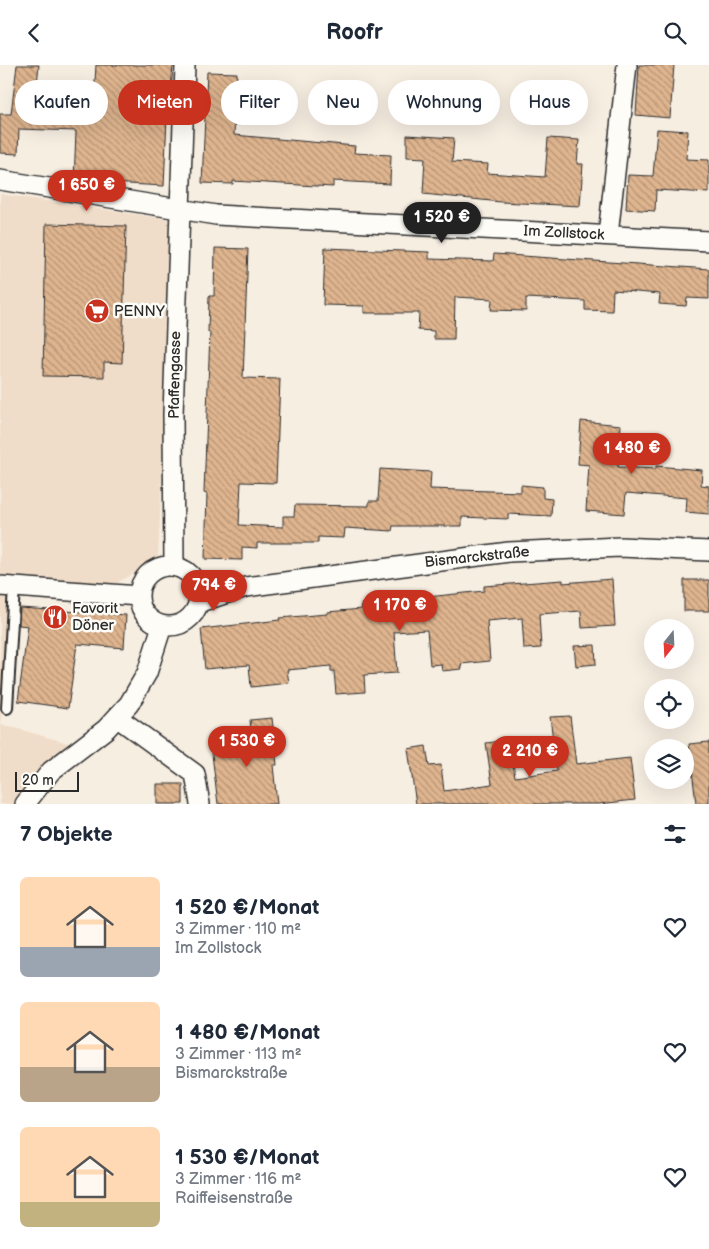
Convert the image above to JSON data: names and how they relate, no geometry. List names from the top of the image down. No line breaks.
{"streets":{"street":["Im Zollstock","Pfaffengasse","Bismarckstraße"]},"crossings":[["Im Zollstock","Pfaffengasse"],["Pfaffengasse","Bismarckstraße"]],"places":{"supermarket":["PENNY"],"restaurant":["Favorit Döner"]},"scale_bar":"20 m","north":"bottom","page":{"header":"Roofr","chip":["Kaufen","Mieten","Filter","Neu","Wohnung","Haus"],"price":["1 650 €","1 520 €","1 480 €","794 €","1 170 €","1 530 €","2 210 €"],"scale":"20 m","heading":"7 Objekte","list":[{"name":"1 520 €/Monat","note":"3 Zimmer · 110 m² · Im Zollstock"},{"name":"1 480 €/Monat","note":"3 Zimmer · 113 m² · Bismarckstraße"},{"name":"1 530 €/Monat","note":"3 Zimmer · 116 m² · Raiffeisenstraße"}]}}
